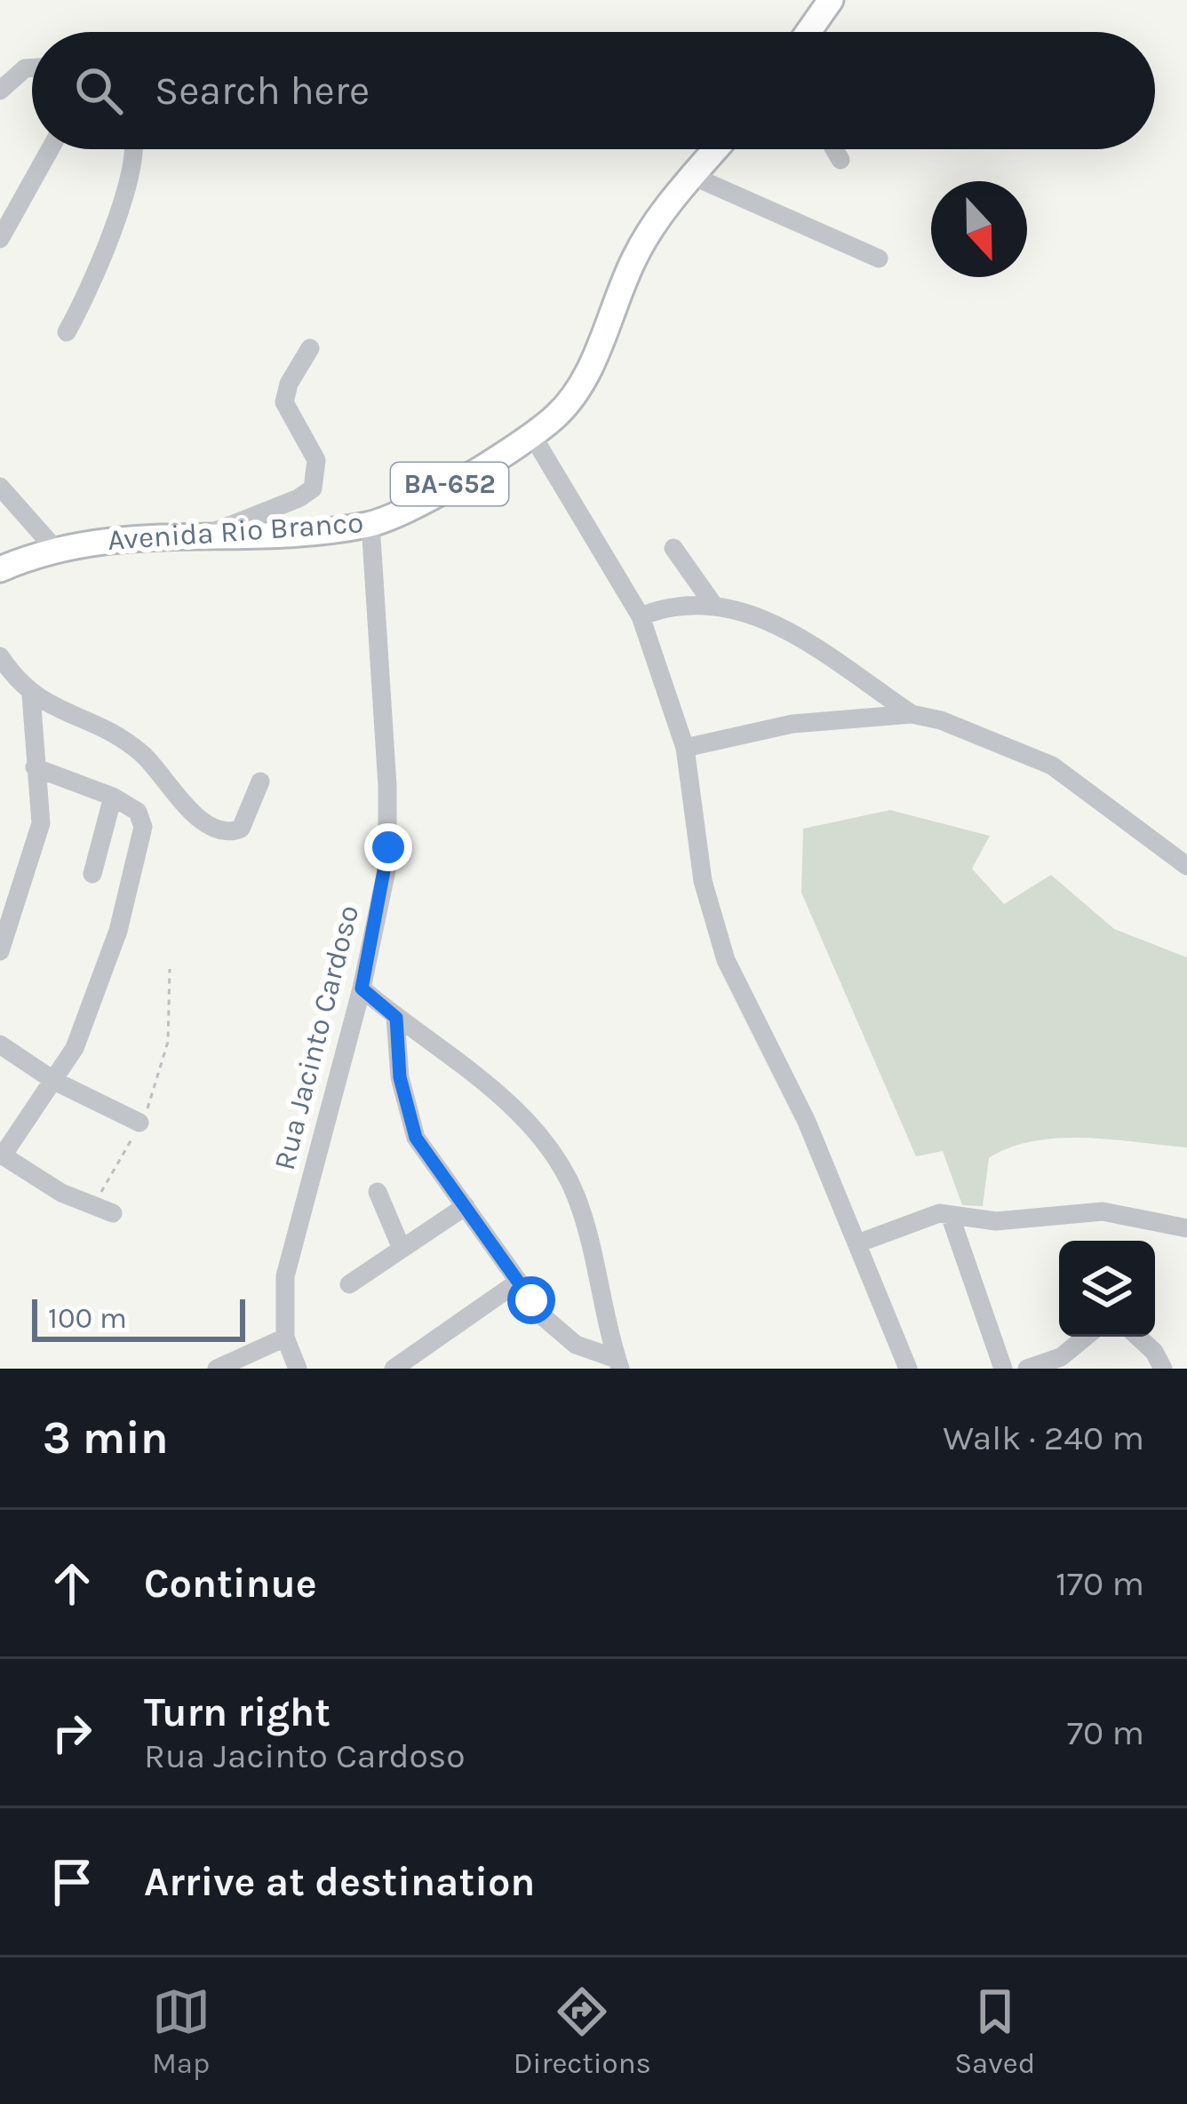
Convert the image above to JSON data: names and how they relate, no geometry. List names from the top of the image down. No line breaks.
{"streets":{"main road":["BA-652","Avenida Rio Branco"],"street":["Rua Jacinto Cardoso"]},"crossings":[["Avenida Rio Branco","Rua Jacinto Cardoso"]],"scale_bar":"100 m","north":"bottom","page":{"search":"Search here","scale":"100 m","heading":["3 min","Walk · 240 m"],"list":[["Continue","170 m"],["Turn right","Rua Jacinto Cardoso","70 m"],"Arrive at destination"],"nav":["Map","Directions","Saved"]}}
